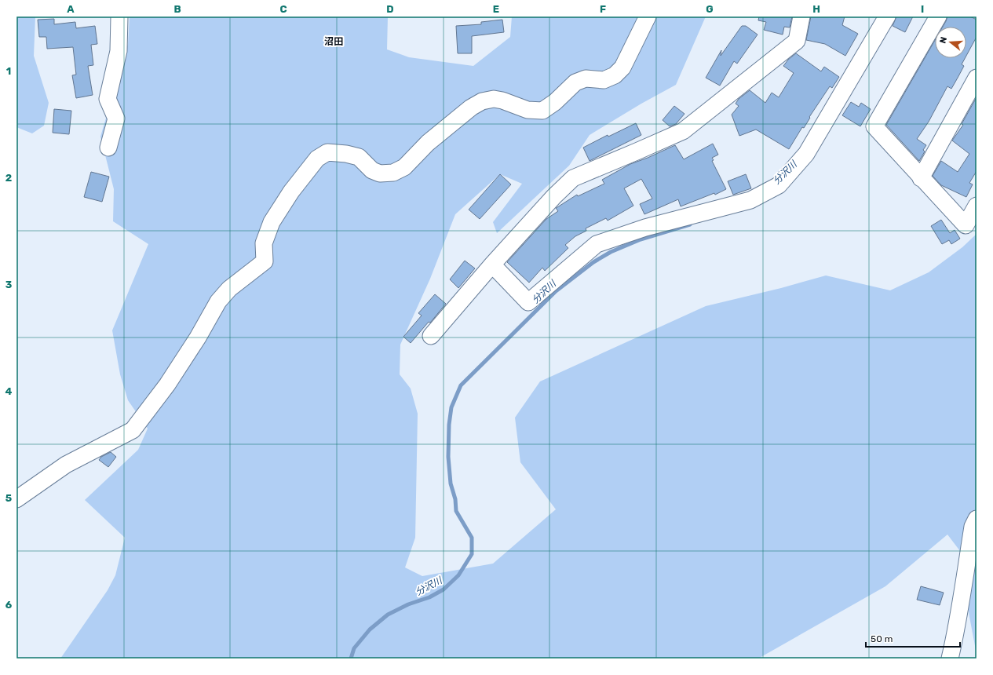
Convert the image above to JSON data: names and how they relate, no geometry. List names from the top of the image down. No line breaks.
{"districts":["沼田"],"water":["分沢川"],"scale_bar":"50 m","north":"left","grid":{"columns":["A","B","C","D","E","F","G","H","I"],"rows":["1","2","3","4","5","6"]}}
